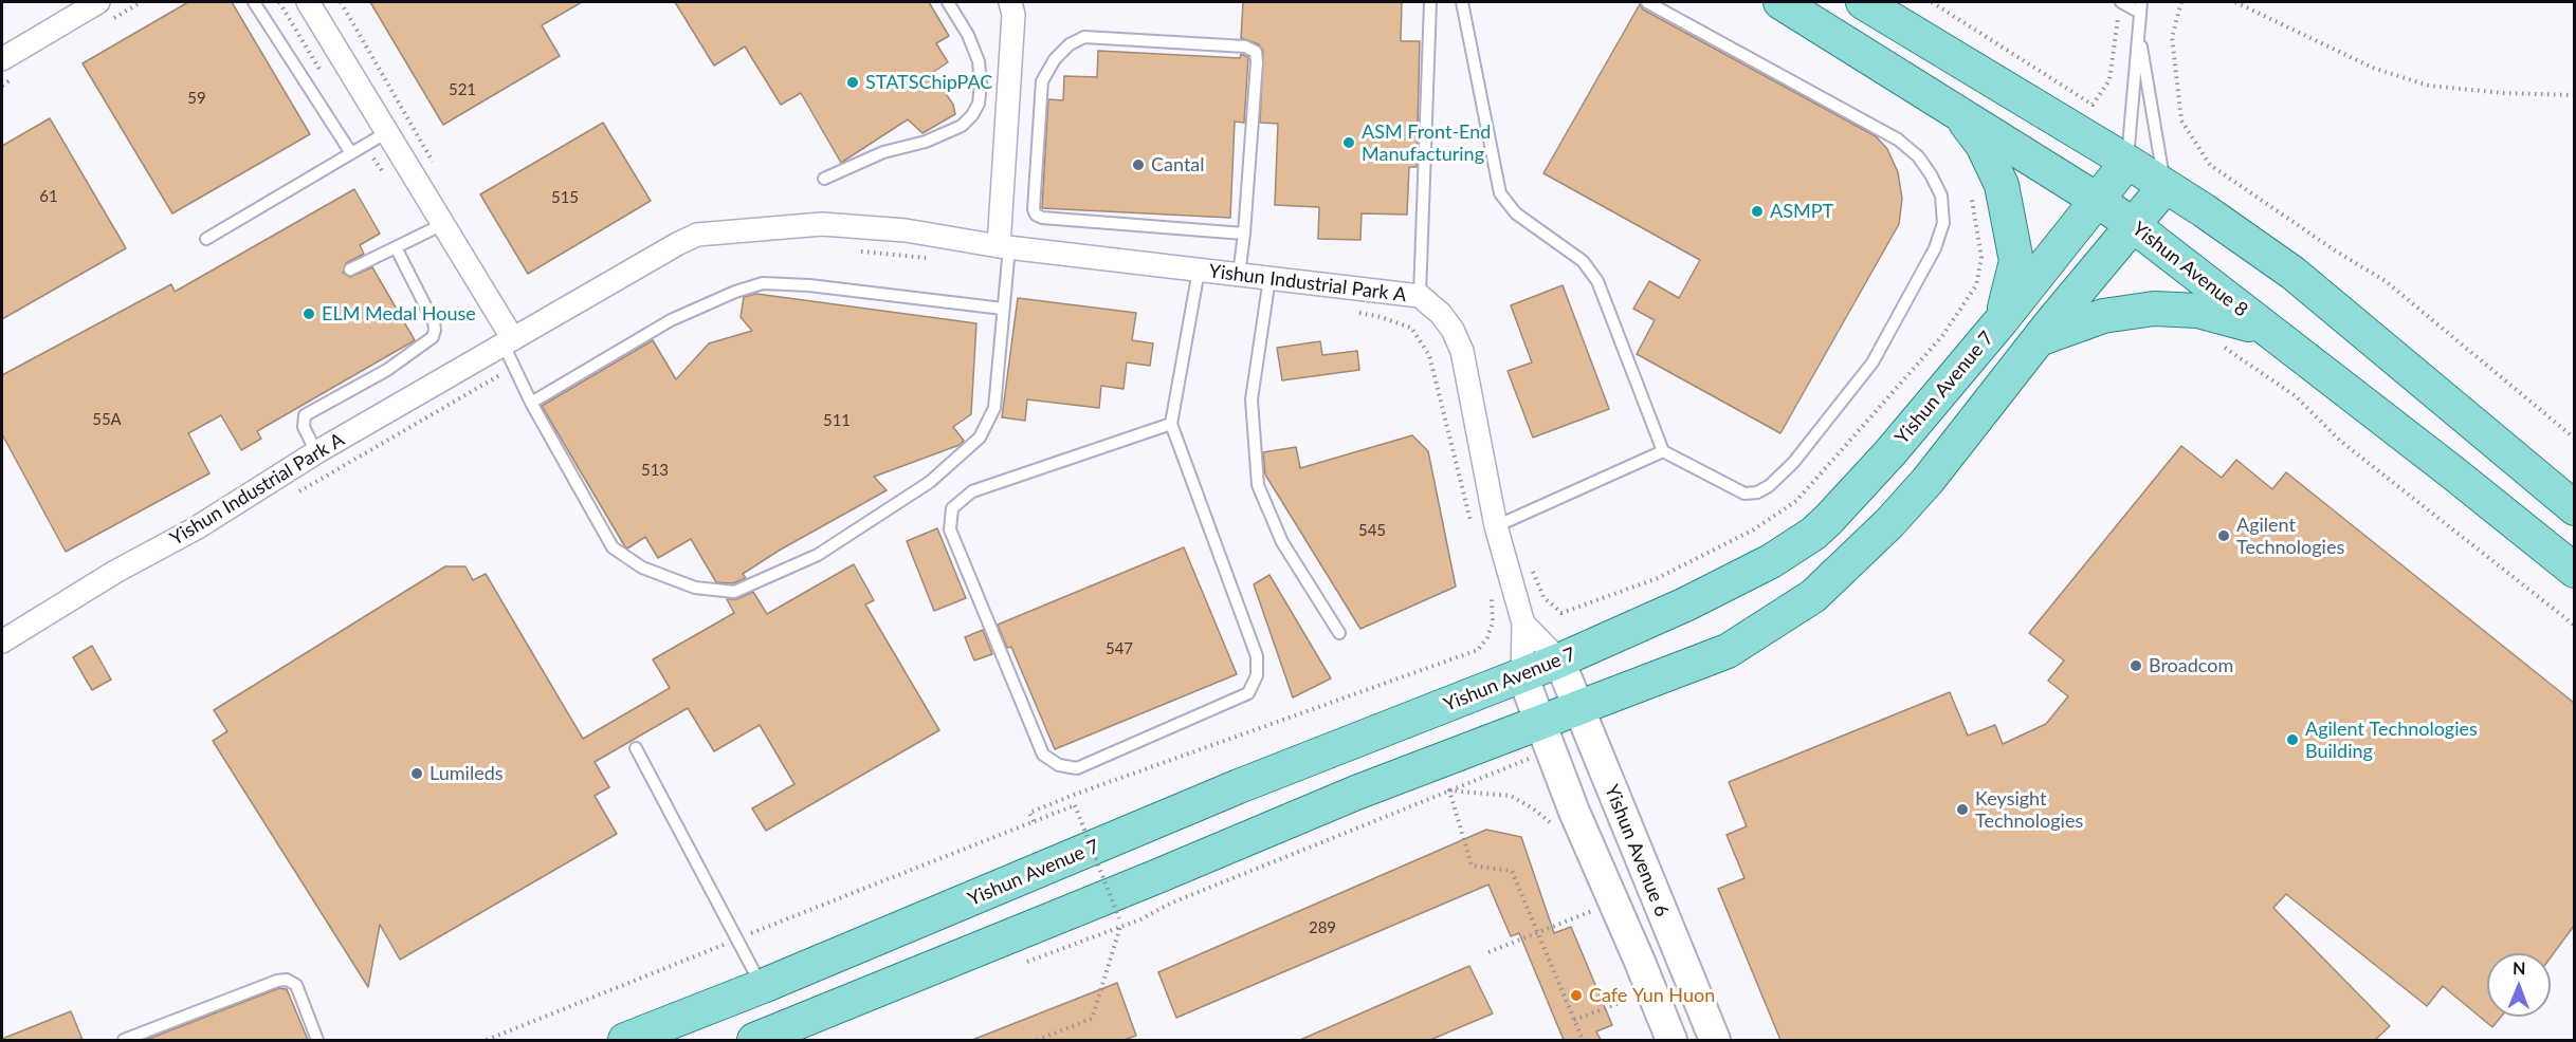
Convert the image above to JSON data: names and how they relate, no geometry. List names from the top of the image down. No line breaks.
{"streets":{"main road":["Yishun Avenue 8","Yishun Avenue 7","Yishun Avenue 6"],"street":["Yishun Industrial Park A"]},"crossings":[["Yishun Avenue 8","Yishun Avenue 7"],["Yishun Industrial Park A","Yishun Avenue 7"],["Yishun Industrial Park A","Yishun Avenue 6"],["Yishun Avenue 7","Yishun Avenue 6"]],"places":["STATSChipPAC","ASM Front-End Manufacturing","Cantal","ASMPT","ELM Medal House","Agilent Technologies","Broadcom","Agilent Technologies Building","Lumileds","Keysight Technologies","Cafe Yun Huon"],"house_numbers":["521","59","61","515","55A","511","513","545","547","289"],"north":"top"}
